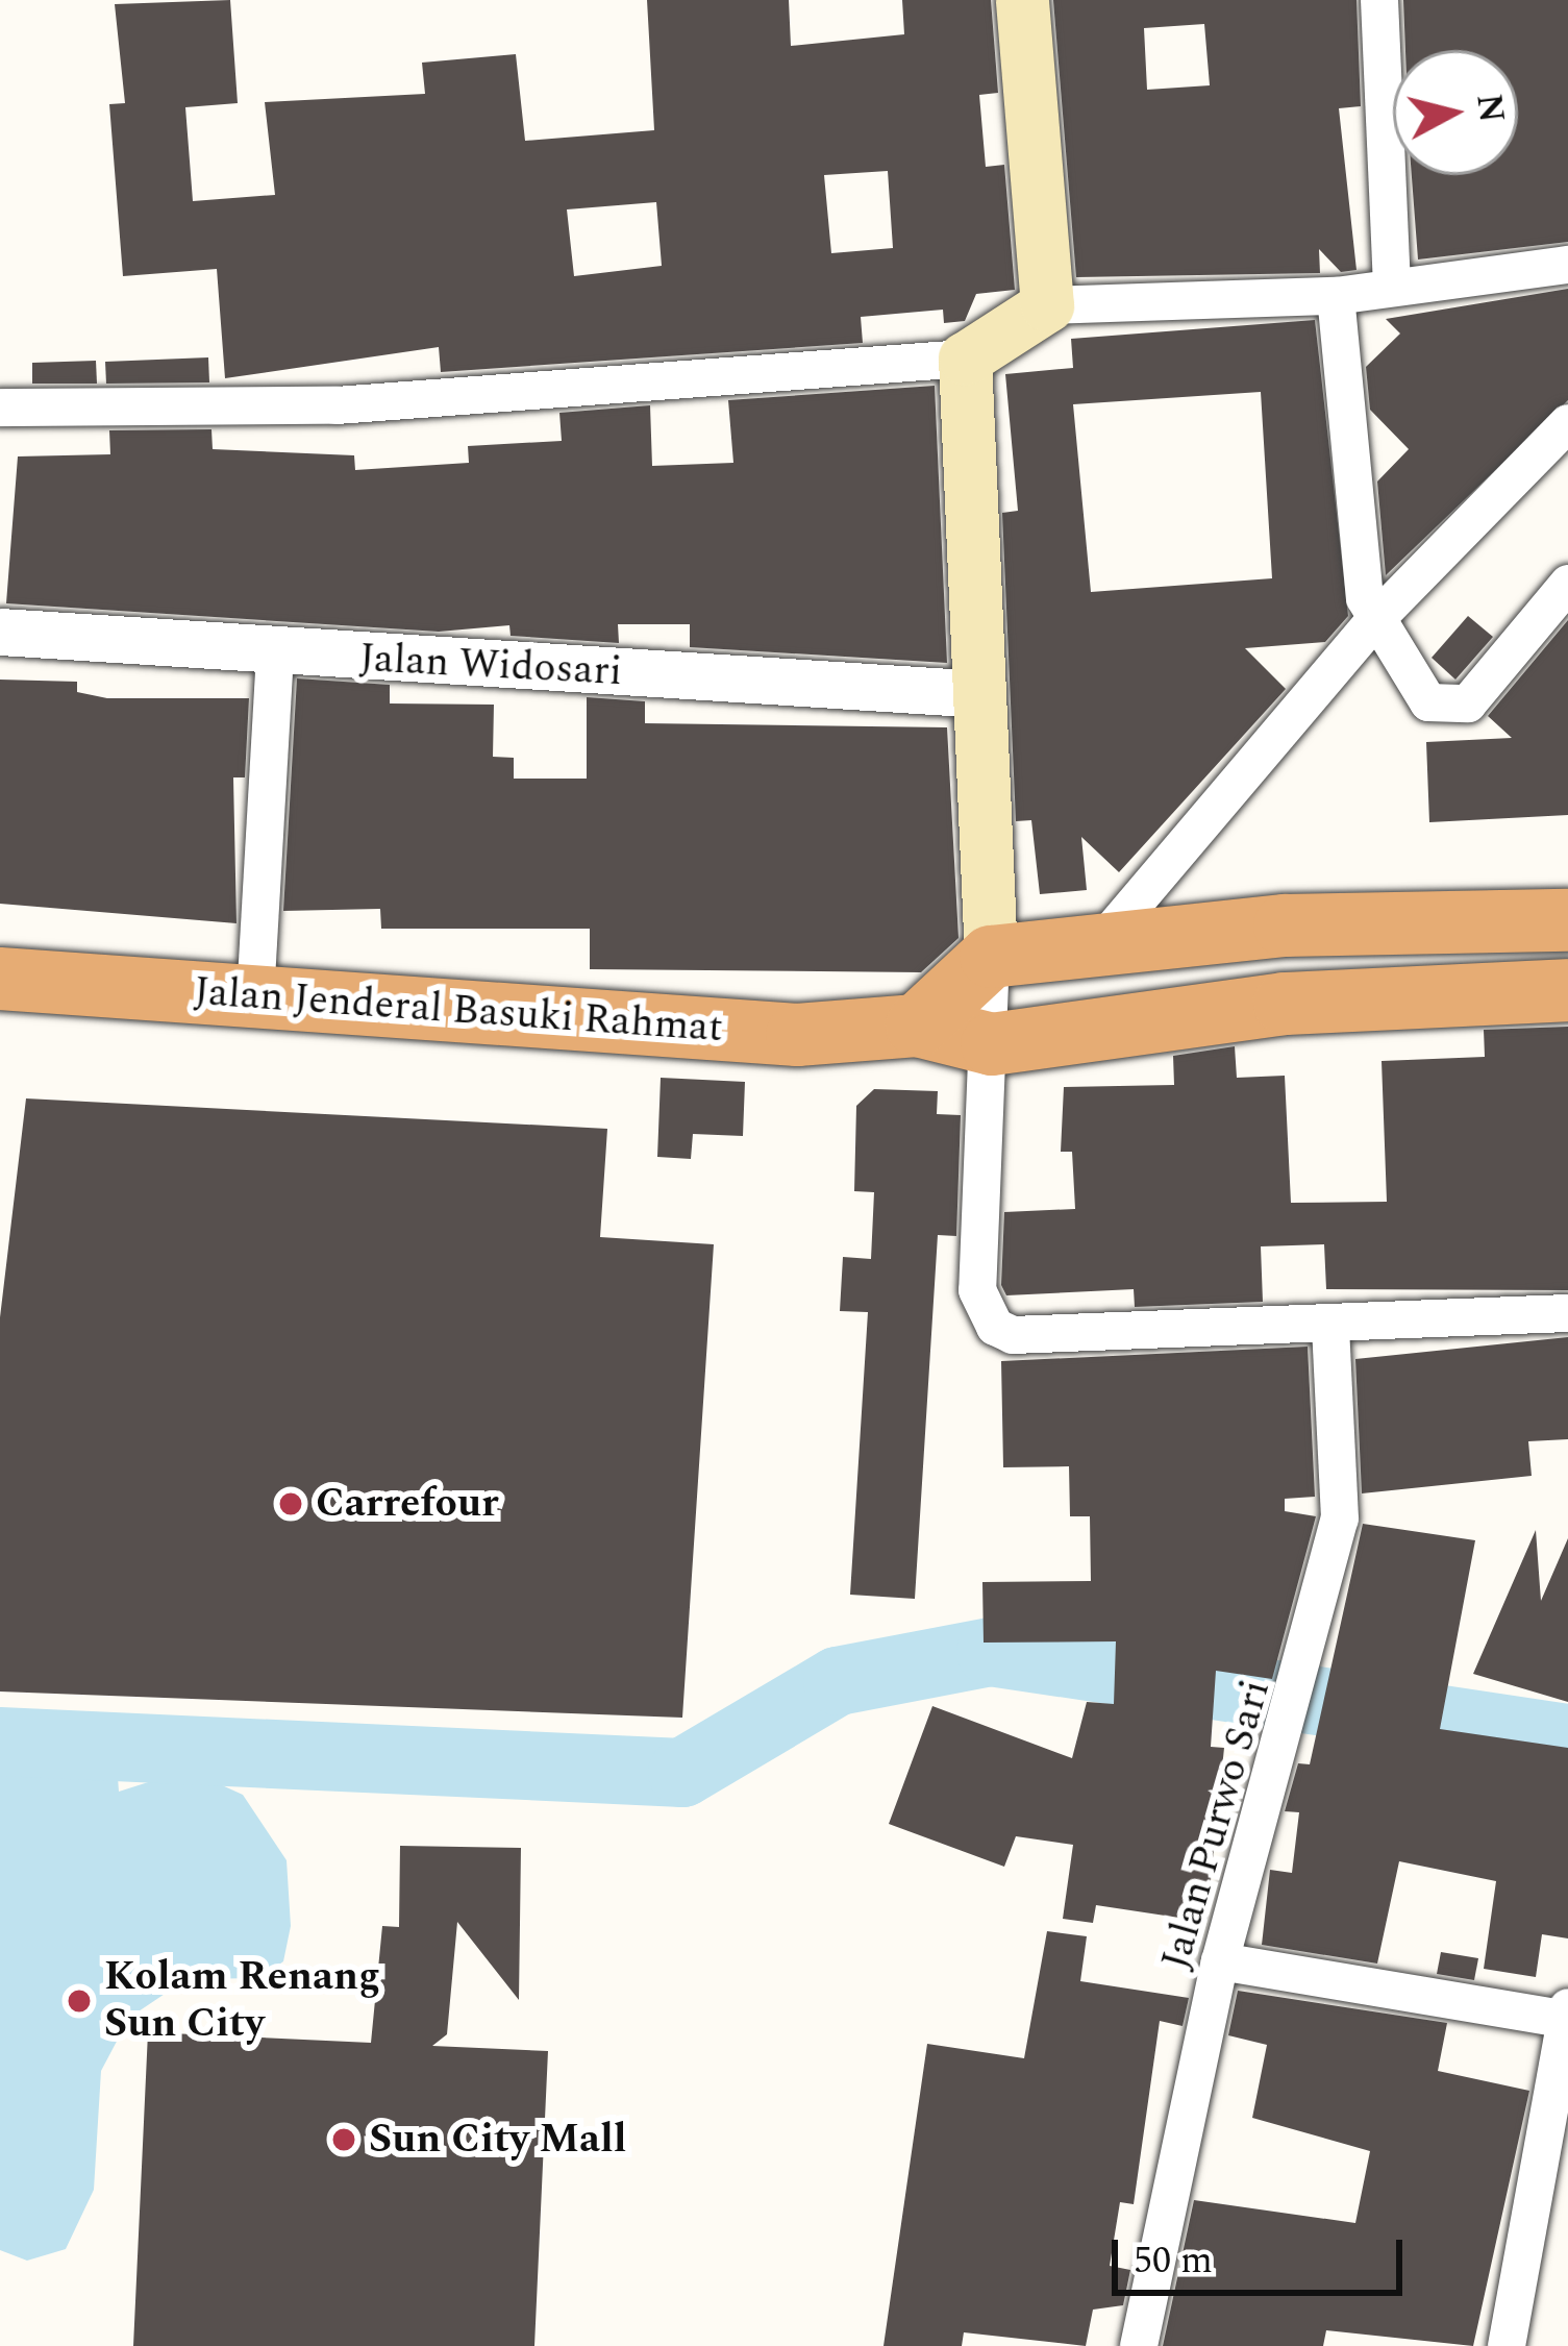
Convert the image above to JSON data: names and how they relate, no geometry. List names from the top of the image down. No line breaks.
{"streets":{"highway":["Jalan Jenderal Basuki Rahmat"],"street":["Jalan Widosari","Jalan Purwo Sari"]},"places":["Carrefour","Kolam Renang Sun City","Sun City Mall"],"scale_bar":"50 m","north":"right"}
